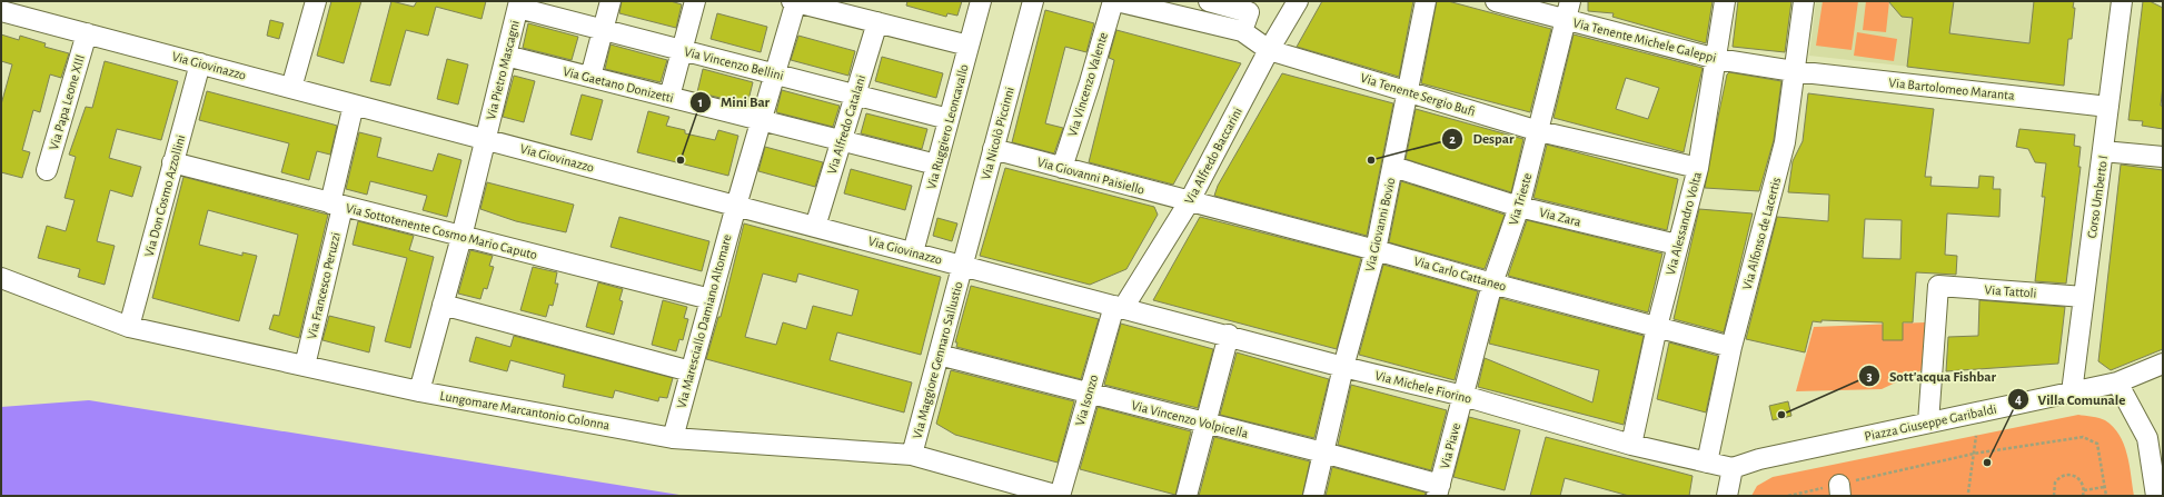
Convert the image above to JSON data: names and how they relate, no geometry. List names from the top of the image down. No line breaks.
{"streets":{"street":["Via Tenente Michele Galeppi","Via Vincenzo Bellini","Via Giovinazzo","Via Pietro Mascagni","Via Gaetano Donizetti","Via Vincenzo Valente","Via Bartolomeo Maranta","Via Tenente Sergio Bufi","Via Papa Leone XIII","Via Alfredo Catalani","Via Ruggiero Leoncavallo","Via Nicolò Piccinni","Via Alfredo Baccarini","Via Giovanni Paisiello","Via Don Cosmo Azzollini","Corso Umberto I","Via Trieste","Via Zara","Via Alessandro Volta","Via Giovanni Bovio","Via Sottotenente Cosmo Mario Caputo","Via Alfonso de Lacertis","Via Carlo Cattaneo","Via Francesco Peruzzi","Via Tattoli","Via Maresciallo Damiano Altomare","Via Maggiore Gennaro Sallustio","Via Michele Fiorino","Via Isonzo","Lungomare Marcantonio Colonna","Via Vincenzo Volpicella","Piazza Giuseppe Garibaldi","Via Piave"]},"crossings":[["Via Tenente Michele Galeppi","Via Bartolomeo Maranta"],["Via Tenente Michele Galeppi","Via Trieste"],["Via Tenente Michele Galeppi","Via Alessandro Volta"],["Via Tenente Michele Galeppi","Via Alfonso de Lacertis"],["Via Vincenzo Bellini","Via Pietro Mascagni"],["Via Vincenzo Bellini","Via Alfredo Catalani"],["Via Vincenzo Bellini","Via Ruggiero Leoncavallo"],["Via Vincenzo Bellini","Via Maresciallo Damiano Altomare"],["Via Giovinazzo","Via Pietro Mascagni"],["Via Giovinazzo","Via Papa Leone XIII"],["Via Giovinazzo","Via Alfredo Catalani"],["Via Giovinazzo","Via Ruggiero Leoncavallo"],["Via Giovinazzo","Via Nicolò Piccinni"],["Via Giovinazzo","Via Alfredo Baccarini"],["Via Giovinazzo","Via Don Cosmo Azzollini"],["Via Giovinazzo","Via Francesco Peruzzi"],["Via Giovinazzo","Via Maresciallo Damiano Altomare"],["Via Giovinazzo","Via Maggiore Gennaro Sallustio"],["Via Giovinazzo","Via Michele Fiorino"],["Via Giovinazzo","Via Isonzo"],["Via Pietro Mascagni","Via Gaetano Donizetti"],["Via Pietro Mascagni","Via Sottotenente Cosmo Mario Caputo"],["Via Pietro Mascagni","Lungomare Marcantonio Colonna"],["Via Gaetano Donizetti","Via Alfredo Catalani"],["Via Gaetano Donizetti","Via Ruggiero Leoncavallo"],["Via Gaetano Donizetti","Via Maresciallo Damiano Altomare"],["Via Vincenzo Valente","Via Giovanni Paisiello"],["Via Bartolomeo Maranta","Corso Umberto I"],["Via Bartolomeo Maranta","Via Alfonso de Lacertis"],["Via Tenente Sergio Bufi","Via Alfredo Baccarini"],["Via Tenente Sergio Bufi","Via Trieste"],["Via Tenente Sergio Bufi","Via Alessandro Volta"],["Via Tenente Sergio Bufi","Via Giovanni Bovio"],["Via Nicolò Piccinni","Via Giovanni Paisiello"],["Via Nicolò Piccinni","Via Maggiore Gennaro Sallustio"],["Via Alfredo Baccarini","Via Giovanni Paisiello"],["Via Alfredo Baccarini","Via Carlo Cattaneo"],["Via Alfredo Baccarini","Via Michele Fiorino"],["Via Alfredo Baccarini","Via Isonzo"],["Via Giovanni Paisiello","Via Carlo Cattaneo"],["Via Don Cosmo Azzollini","Via Sottotenente Cosmo Mario Caputo"],["Via Don Cosmo Azzollini","Lungomare Marcantonio Colonna"],["Corso Umberto I","Via Tattoli"],["Corso Umberto I","Piazza Giuseppe Garibaldi"],["Via Trieste","Via Zara"],["Via Trieste","Via Carlo Cattaneo"],["Via Trieste","Via Michele Fiorino"],["Via Trieste","Via Piave"],["Via Zara","Via Alessandro Volta"],["Via Zara","Via Giovanni Bovio"],["Via Alessandro Volta","Via Carlo Cattaneo"],["Via Alessandro Volta","Via Michele Fiorino"],["Via Giovanni Bovio","Via Carlo Cattaneo"],["Via Giovanni Bovio","Via Michele Fiorino"],["Via Giovanni Bovio","Via Vincenzo Volpicella"],["Via Sottotenente Cosmo Mario Caputo","Via Francesco Peruzzi"],["Via Sottotenente Cosmo Mario Caputo","Via Maresciallo Damiano Altomare"],["Via Alfonso de Lacertis","Via Carlo Cattaneo"],["Via Alfonso de Lacertis","Via Michele Fiorino"],["Via Francesco Peruzzi","Lungomare Marcantonio Colonna"],["Via Tattoli","Piazza Giuseppe Garibaldi"],["Via Maresciallo Damiano Altomare","Lungomare Marcantonio Colonna"],["Via Maggiore Gennaro Sallustio","Lungomare Marcantonio Colonna"],["Via Maggiore Gennaro Sallustio","Via Vincenzo Volpicella"],["Via Michele Fiorino","Via Isonzo"],["Via Michele Fiorino","Piazza Giuseppe Garibaldi"],["Via Michele Fiorino","Via Piave"],["Via Isonzo","Lungomare Marcantonio Colonna"],["Via Isonzo","Via Vincenzo Volpicella"],["Via Vincenzo Volpicella","Via Piave"]],"places":["Mini Bar","Despar","Sott'acqua Fishbar","Villa Comunale"]}
